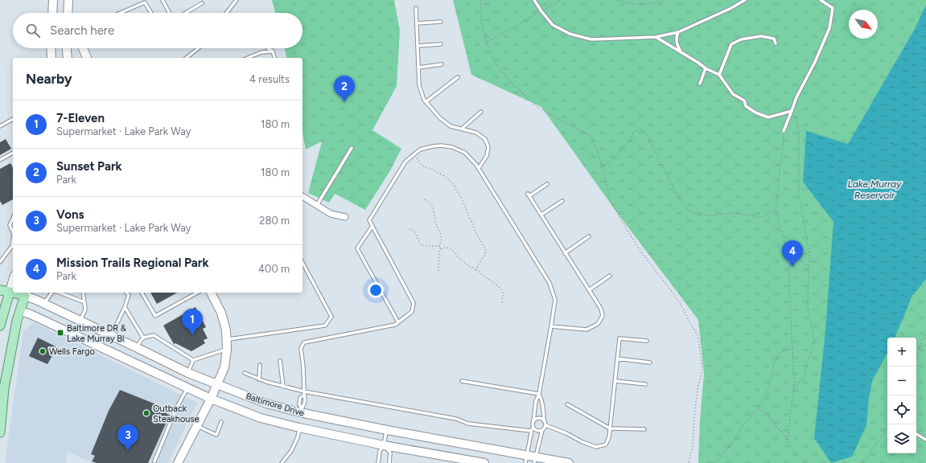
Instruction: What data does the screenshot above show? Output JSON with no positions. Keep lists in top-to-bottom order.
{
  "streets": {
    "main road": ["Baltimore Drive"]
  },
  "water": ["Lake Murray Reservoir"],
  "places": {
    "transit": ["Baltimore DR & Lake Murray Bl"],
    "other": ["Wells Fargo", "Outback Steakhouse"]
  },
  "north": "bottom right",
  "page": {
    "search": "Search here",
    "heading": ["Nearby", "4 results"],
    "pins": [
      "2",
      "4",
      "1",
      "3"
    ],
    "list": [
      {
        "mark": "1",
        "name": "7-Eleven",
        "note": "Supermarket · Lake Park Way",
        "value": "180 m"
      },
      {
        "mark": "2",
        "name": "Sunset Park",
        "note": "Park",
        "value": "180 m"
      },
      {
        "mark": "3",
        "name": "Vons",
        "note": "Supermarket · Lake Park Way",
        "value": "280 m"
      },
      {
        "mark": "4",
        "name": "Mission Trails Regional Park",
        "note": "Park",
        "value": "400 m"
      }
    ],
    "map_buttons": ["+", "−"]
  }
}
